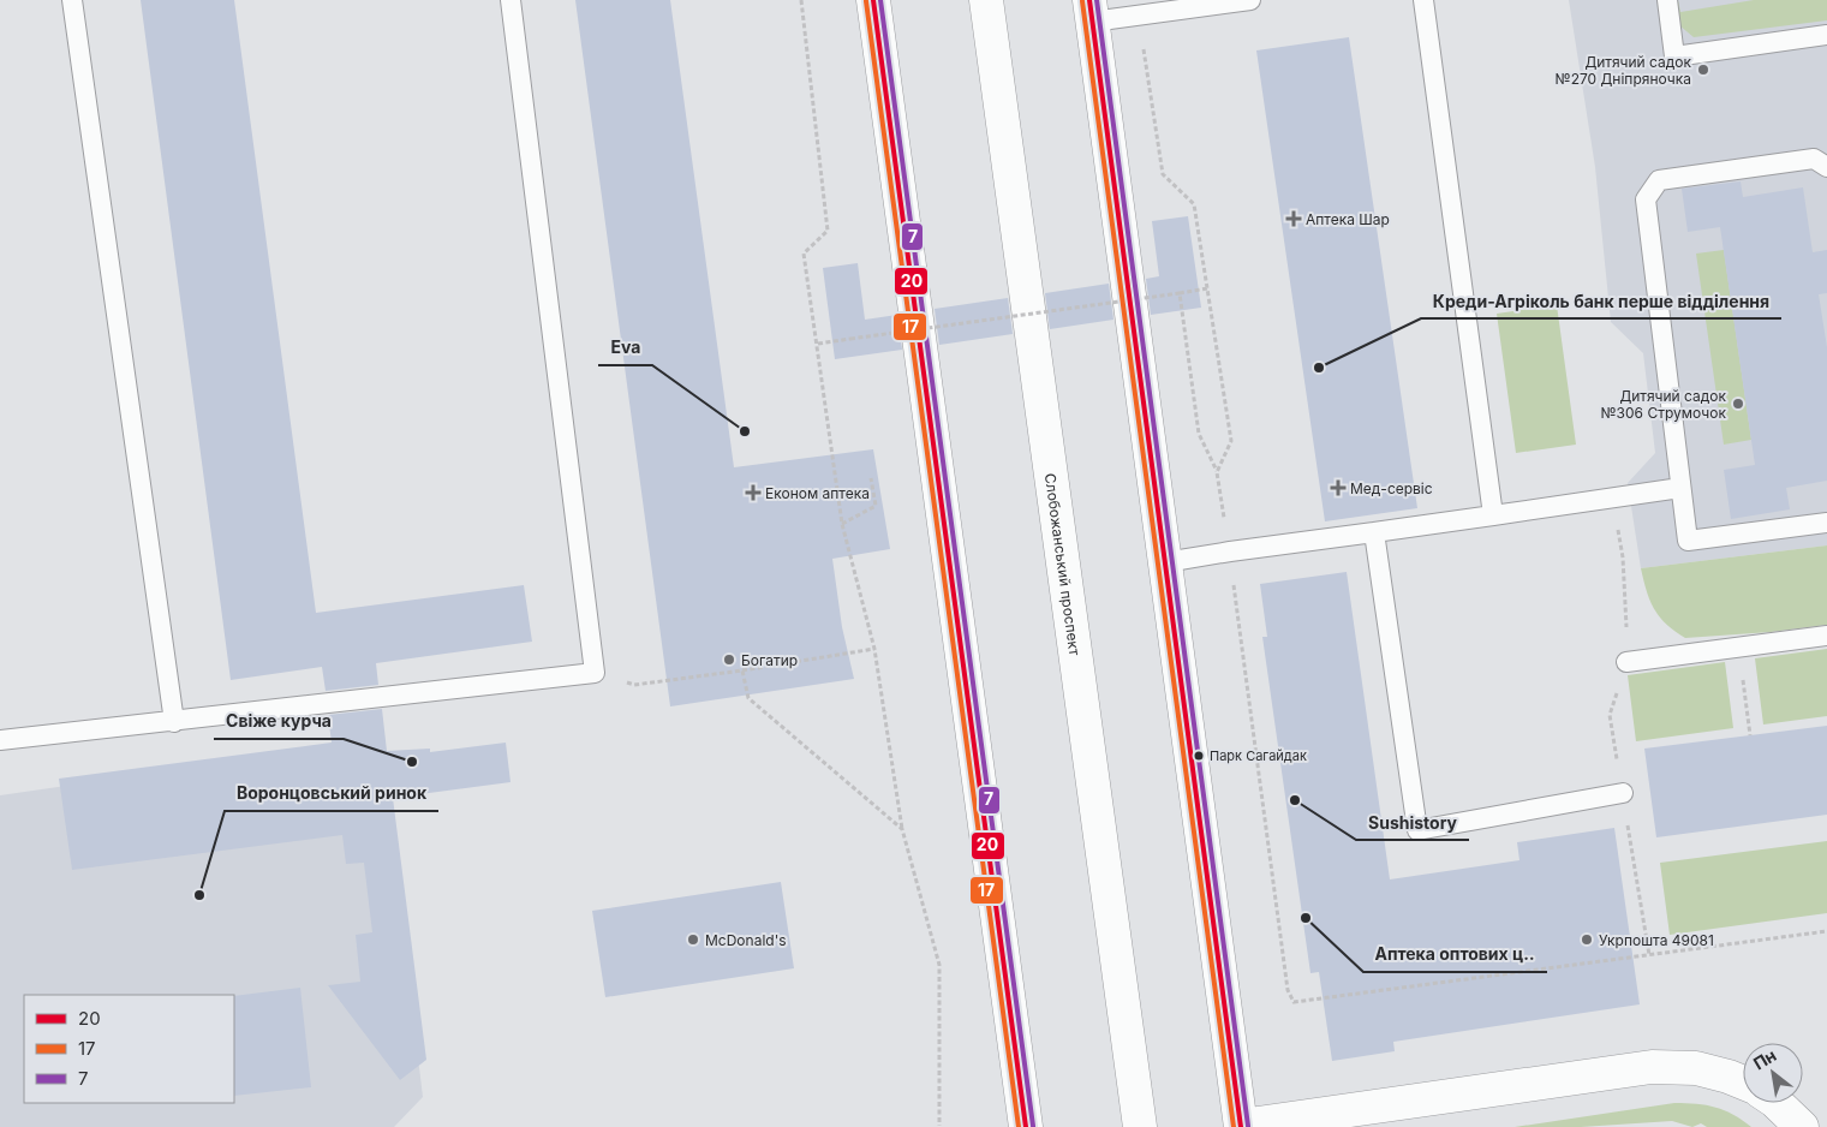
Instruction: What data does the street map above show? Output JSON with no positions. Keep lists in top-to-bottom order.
{
  "streets": {
    "main road": ["Слобожанський проспект"]
  },
  "places": {
    "other": [
      "Дитячий садок №270 Дніпряночка",
      "Креди-Агріколь банк перше відділення",
      "Дитячий садок №306 Струмочок",
      "Eva",
      "Богатир",
      "Парк Сагайдак",
      "Свіже курча",
      "Sushistory",
      "Воронцовський ринок",
      "Аптека оптових ц‥",
      "McDonald's",
      "Укрпошта 49081"
    ],
    "health": ["Аптека Шар", "Мед-сервіс", "Економ аптека"]
  },
  "lines": ["transit line 20", "transit line 7", "transit line 17"],
  "legend": ["20", "17", "7"],
  "north": "top left"
}
